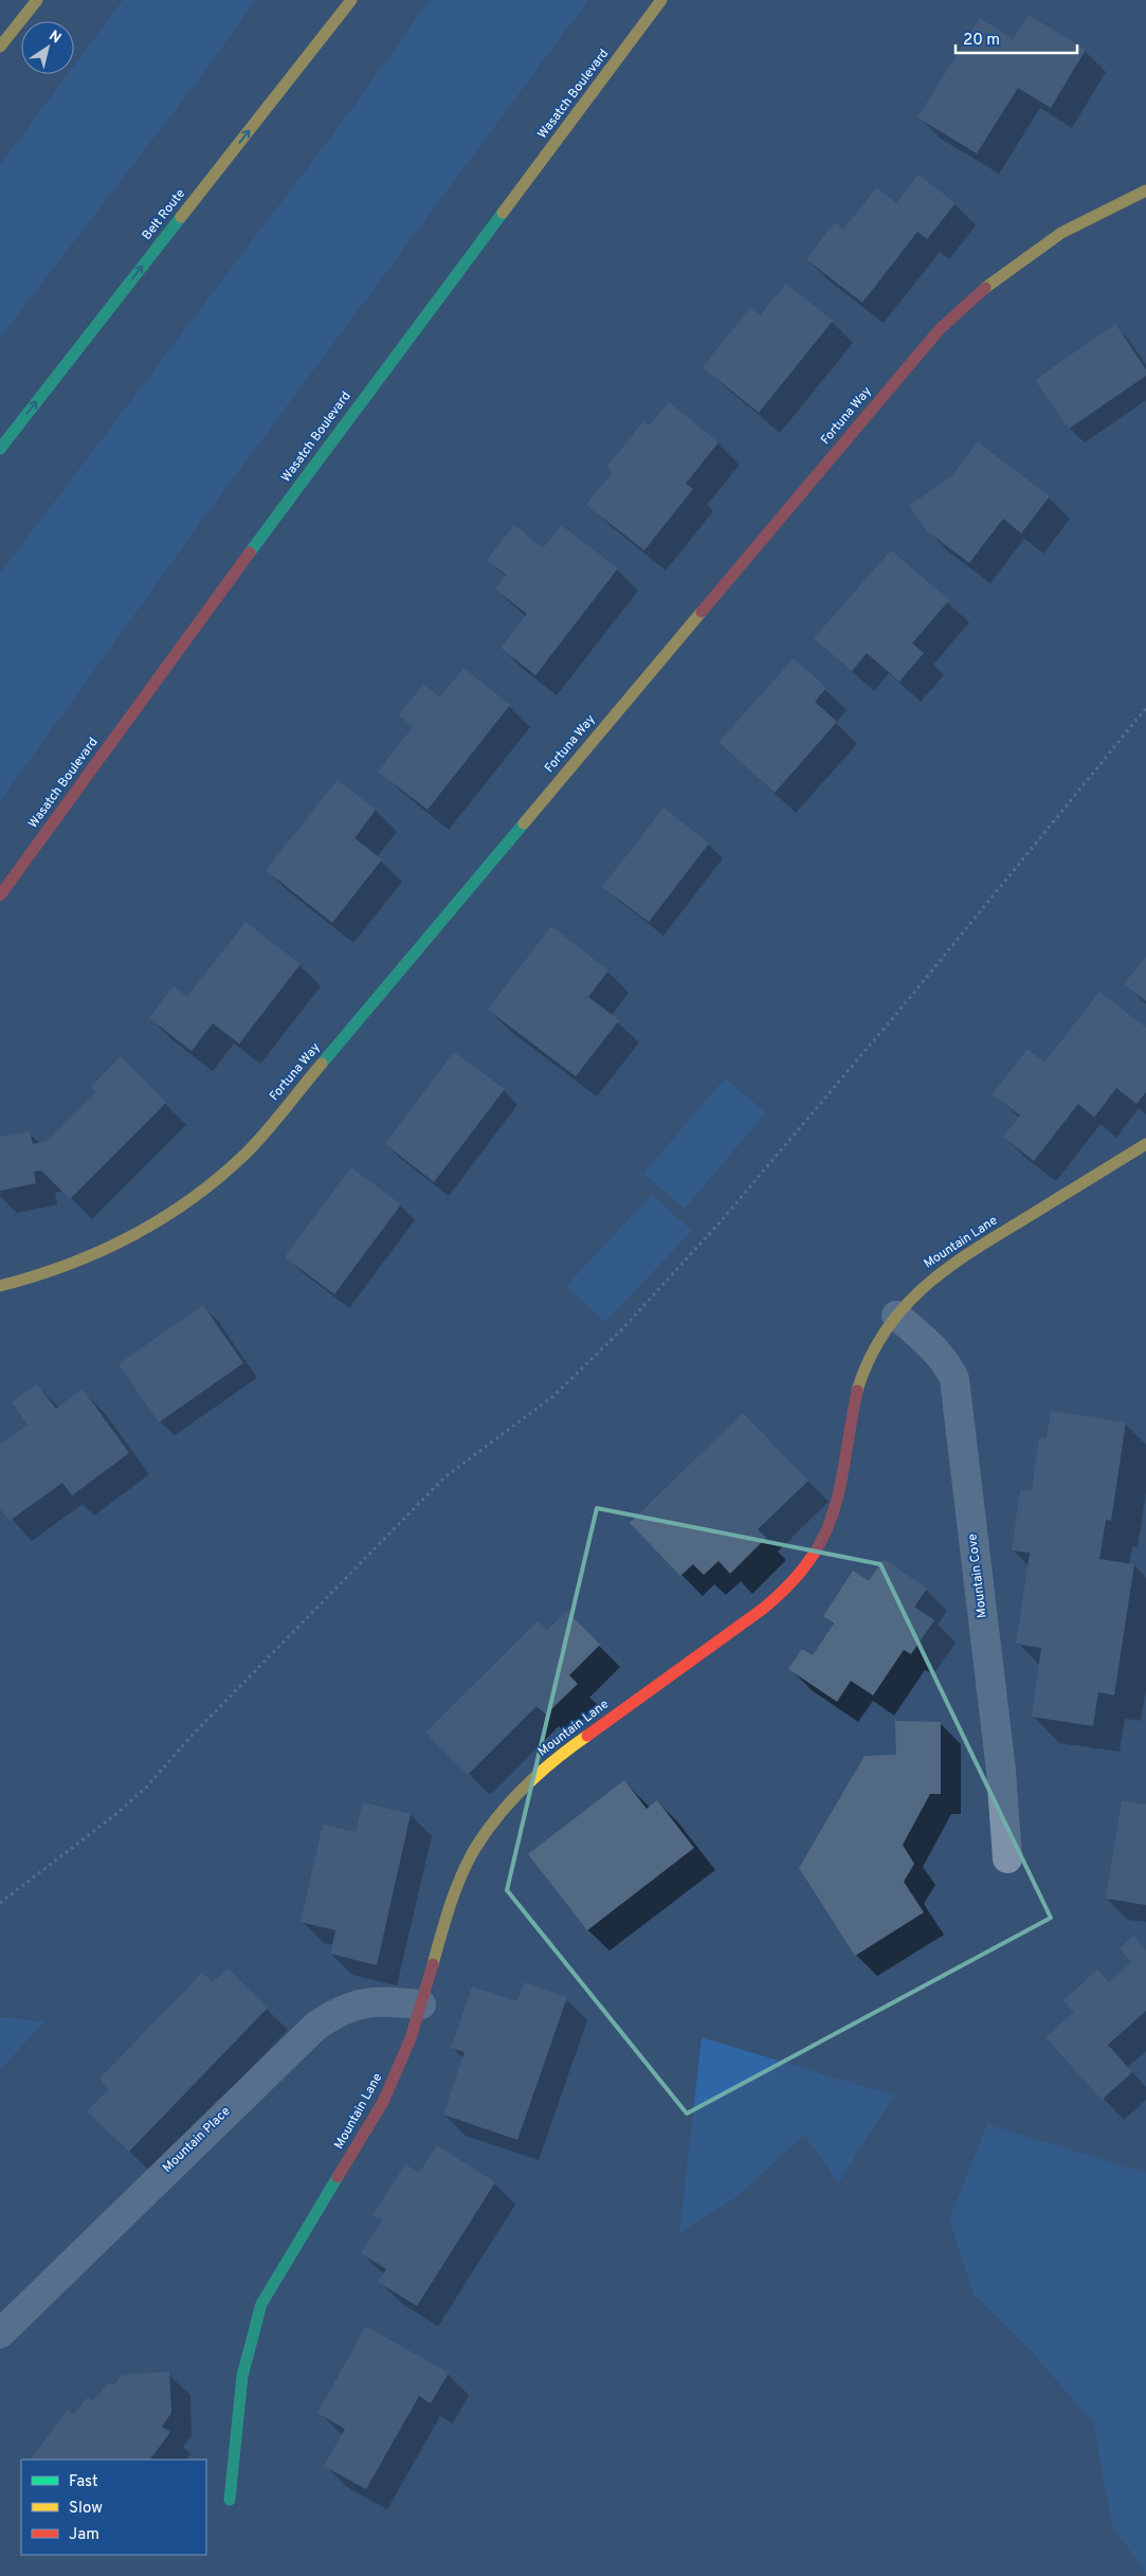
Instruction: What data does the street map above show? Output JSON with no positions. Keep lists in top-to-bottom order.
{
  "streets": {
    "main road": [
      "Wasatch Boulevard",
      "Belt Route",
      "Fortuna Way",
      "Mountain Lane"
    ],
    "street": ["Mountain Cove", "Mountain Place"]
  },
  "crossings": [
    ["Mountain Lane", "Mountain Cove"],
    ["Mountain Lane", "Mountain Place"]
  ],
  "one_way": ["Belt Route"],
  "legend": ["Fast", "Slow", "Jam"],
  "scale_bar": "20 m",
  "north": "top right"
}
